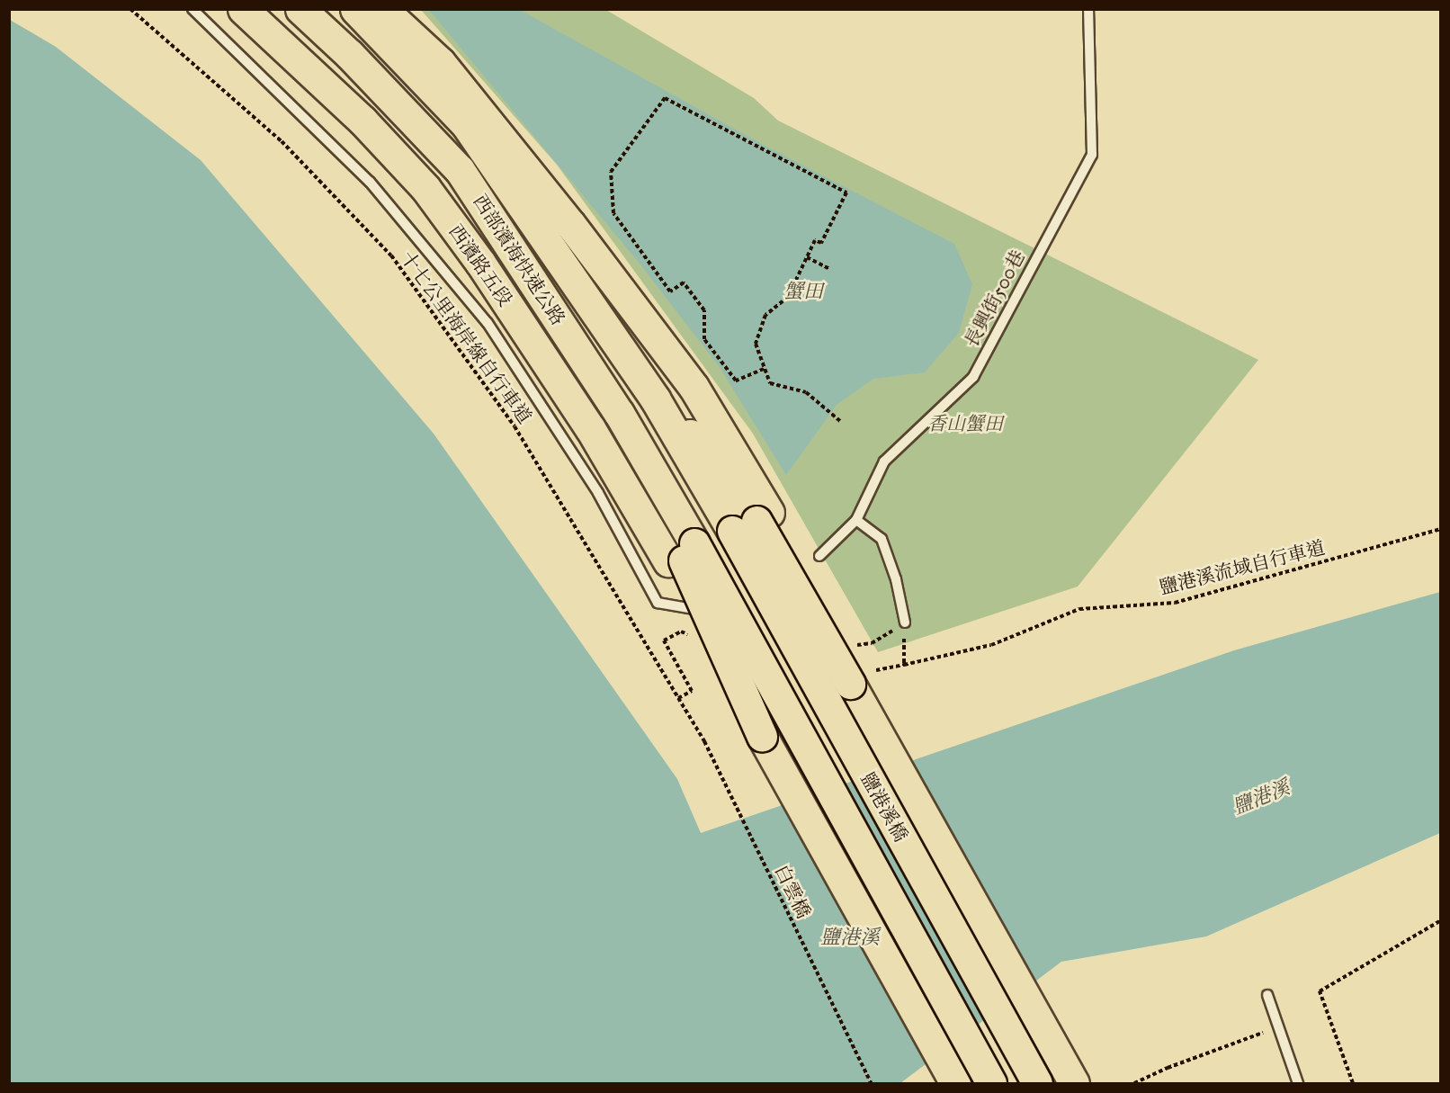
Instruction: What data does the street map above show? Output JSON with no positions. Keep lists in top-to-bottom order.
{
  "streets": {
    "main road": ["西部濱海快速公路", "西濱路五段", "鹽港溪橋"],
    "lane": ["長興街500巷"],
    "path": ["十七公里海岸線自行車道", "鹽港溪流域自行車道", "白雲橋"]
  },
  "crossings": [
    ["西部濱海快速公路", "西濱路五段"],
    ["西部濱海快速公路", "鹽港溪橋"],
    ["西濱路五段", "鹽港溪橋"],
    ["十七公里海岸線自行車道", "白雲橋"]
  ],
  "water": ["蟹田", "鹽港溪"],
  "parks": ["香山蟹田"]
}
